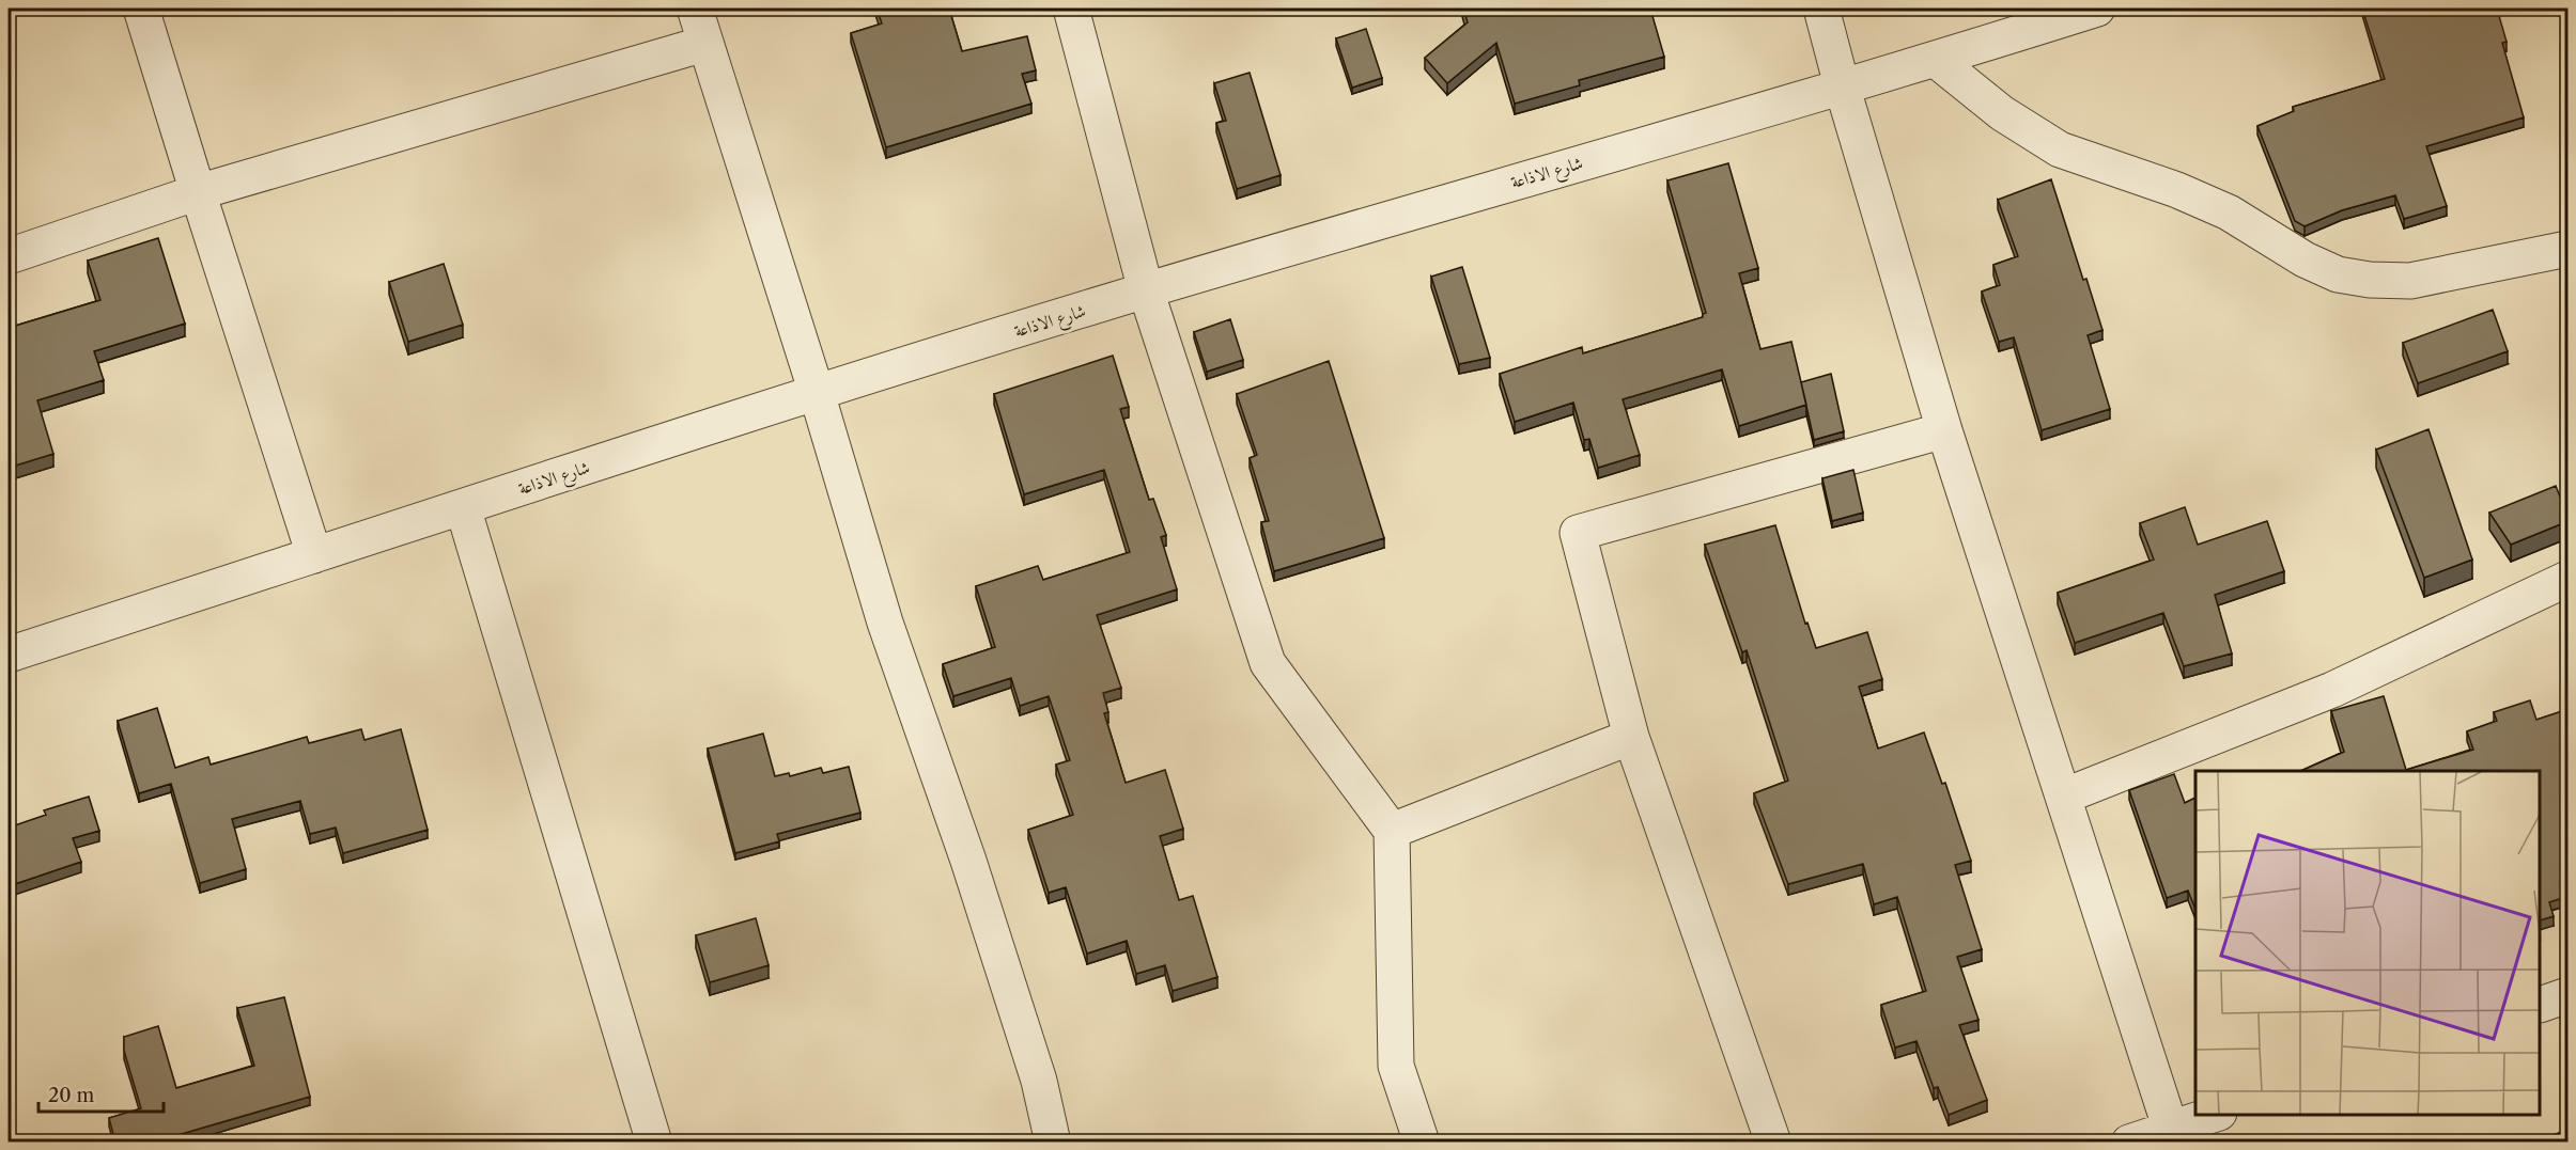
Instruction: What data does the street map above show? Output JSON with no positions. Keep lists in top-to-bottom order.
{
  "streets": {
    "street": ["شارع الاذاعة"]
  },
  "scale_bar": "20 m"
}
